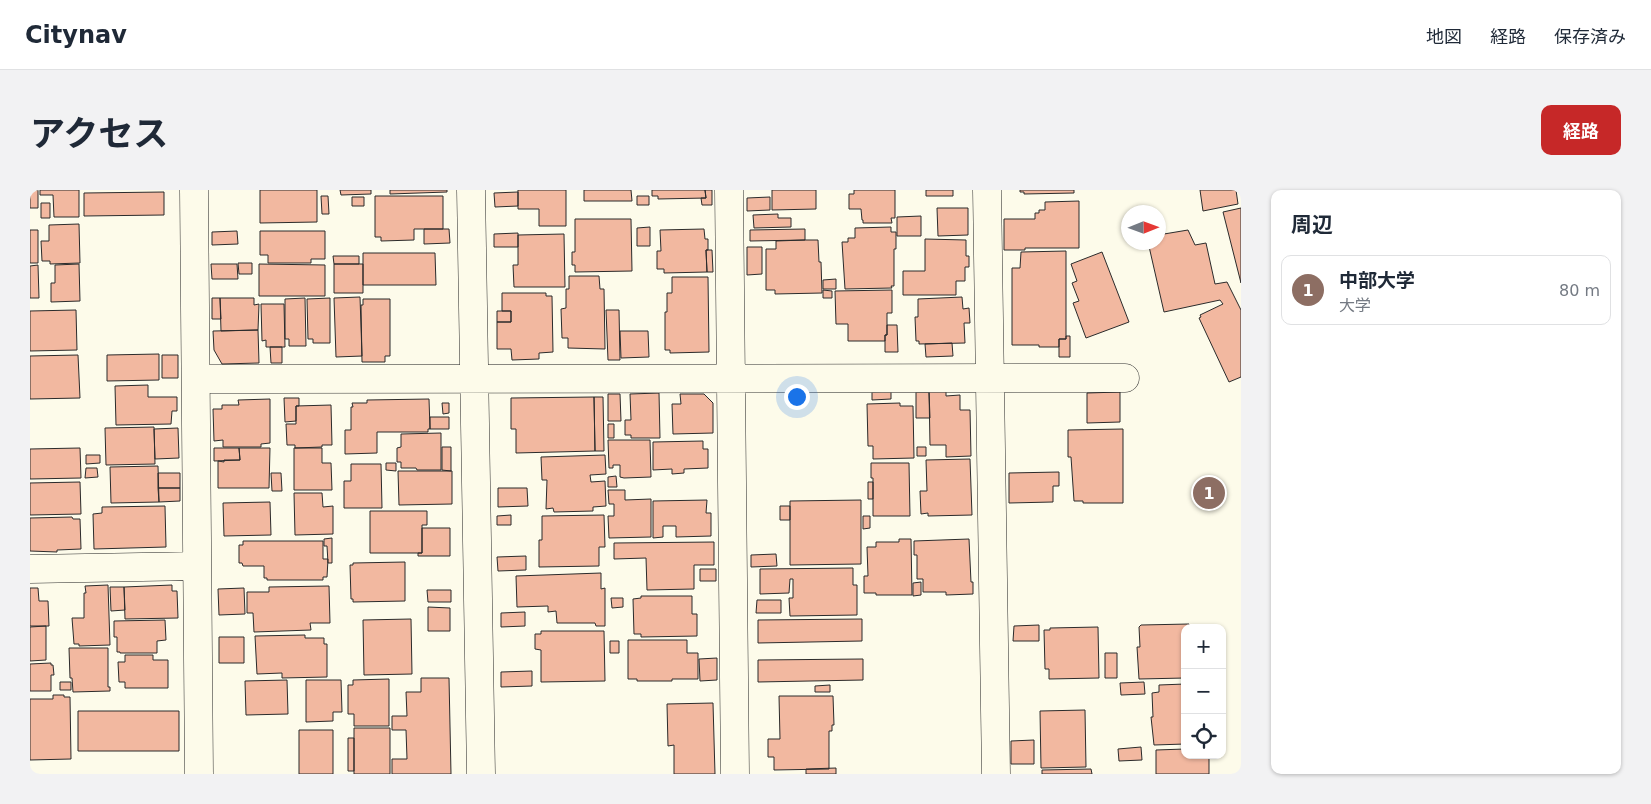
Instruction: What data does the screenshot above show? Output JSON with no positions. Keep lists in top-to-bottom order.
{
  "north": "right",
  "page": {
    "header": "Citynav",
    "nav": ["地図", "経路", "保存済み"],
    "title": "アクセス",
    "buttons": "経路",
    "heading": "周辺",
    "list": [
      {
        "mark": "1",
        "name": "中部大学",
        "note": "大学",
        "value": "80 m"
      }
    ],
    "pins": "1",
    "map_buttons": ["+", "−"]
  }
}
